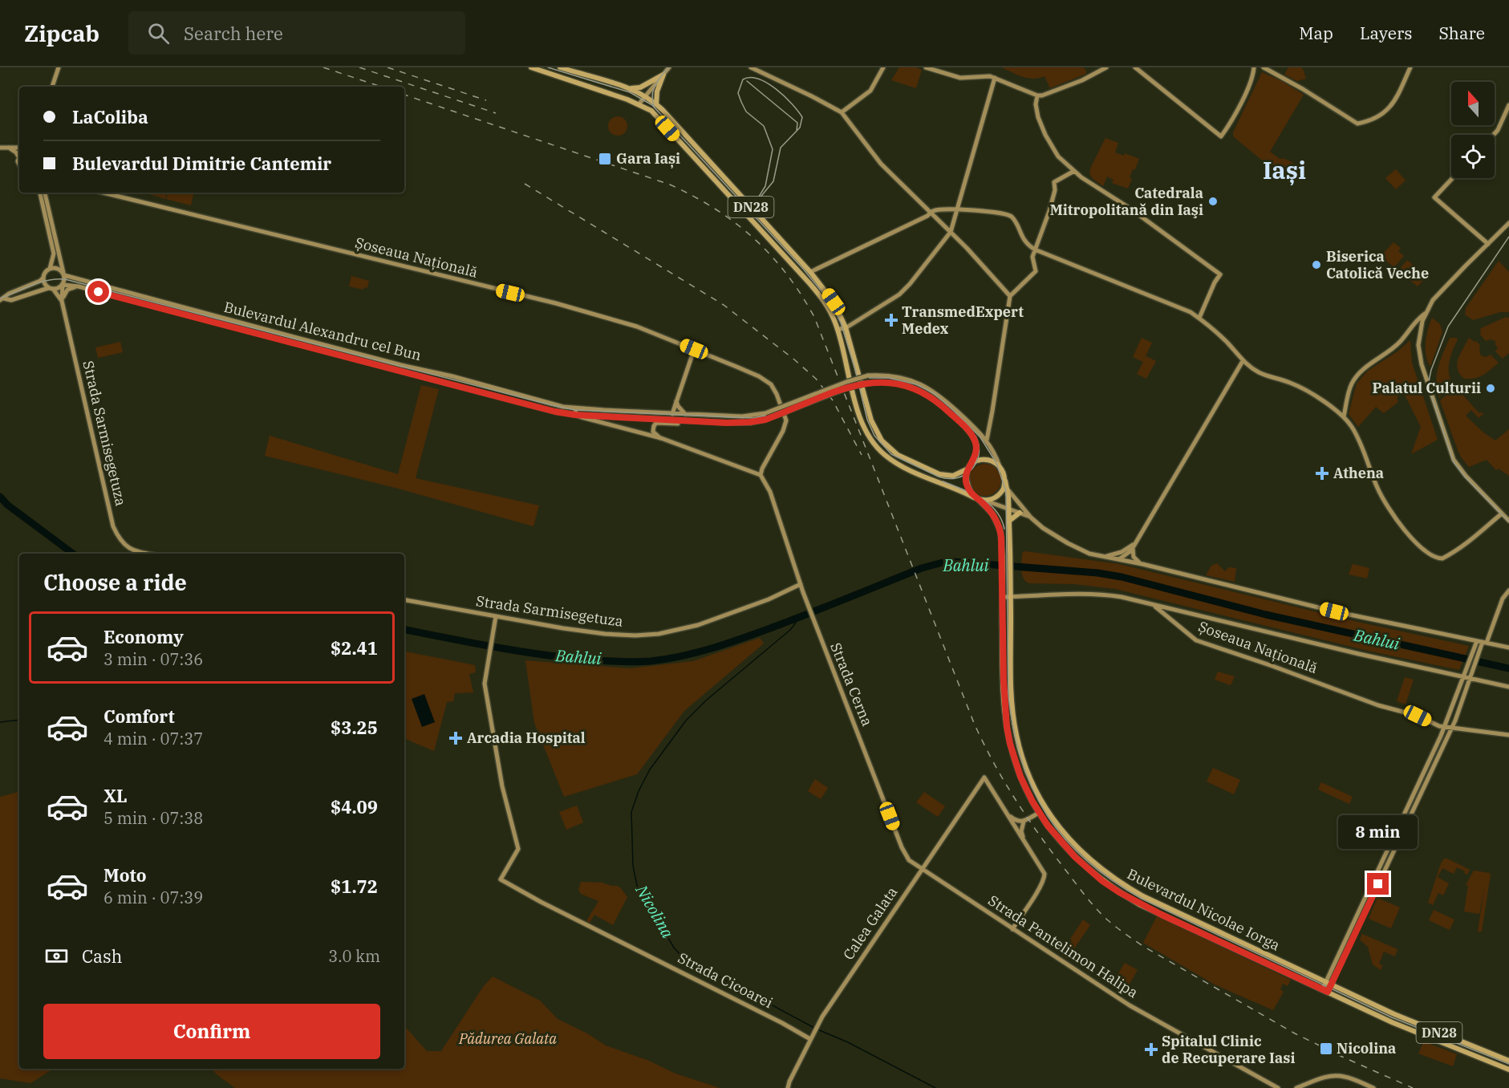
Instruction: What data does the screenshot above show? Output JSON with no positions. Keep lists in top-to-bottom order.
{
  "streets": {
    "main road": ["DN28", "Bulevardul Nicolae Iorga"],
    "street": [
      "Șoseaua Națională",
      "Bulevardul Alexandru cel Bun",
      "Strada Sarmisegetuza",
      "Strada Cerna",
      "Calea Galata",
      "Strada Pantelimon Halipa",
      "Strada Cicoarei"
    ]
  },
  "crossings": [
    ["DN28", "Bulevardul Nicolae Iorga"],
    ["Șoseaua Națională", "Bulevardul Alexandru cel Bun"],
    ["Șoseaua Națională", "Bulevardul Nicolae Iorga"],
    ["Bulevardul Alexandru cel Bun", "Strada Sarmisegetuza"],
    ["Strada Sarmisegetuza", "Strada Cerna"],
    ["Strada Sarmisegetuza", "Strada Cicoarei"],
    ["Strada Cerna", "Strada Pantelimon Halipa"],
    ["Calea Galata", "Strada Pantelimon Halipa"],
    ["Calea Galata", "Strada Cicoarei"]
  ],
  "districts": ["Iași"],
  "water": ["Bahlui", "Nicolina"],
  "parks": ["Pădurea Galata"],
  "places": {
    "transit": ["Gara Iași", "Nicolina"],
    "other": ["Catedrala Mitropolitană din Iaşi", "Biserica Catolică Veche", "Palatul Culturii"],
    "health": [
      "TransmedExpert Medex",
      "Athena",
      "Arcadia Hospital",
      "Spitalul Clinic de Recuperare Iasi"
    ]
  },
  "north": "top",
  "page": {
    "header": "Zipcab",
    "search": "Search here",
    "nav": ["Map", "Layers", "Share"],
    "banner": ["LaColiba", "Bulevardul Dimitrie Cantemir"],
    "heading": "Choose a ride",
    "list": [
      {
        "name": "Economy",
        "note": "3 min · 07:36",
        "value": "$2.41"
      },
      {
        "name": "Comfort",
        "note": "4 min · 07:37",
        "value": "$3.25"
      },
      {
        "name": "XL",
        "note": "5 min · 07:38",
        "value": "$4.09"
      },
      {
        "name": "Moto",
        "note": "6 min · 07:39",
        "value": "$1.72"
      }
    ],
    "bubble": "8 min",
    "pay": ["Cash", "3.0 km"],
    "buttons": "Confirm"
  }
}
